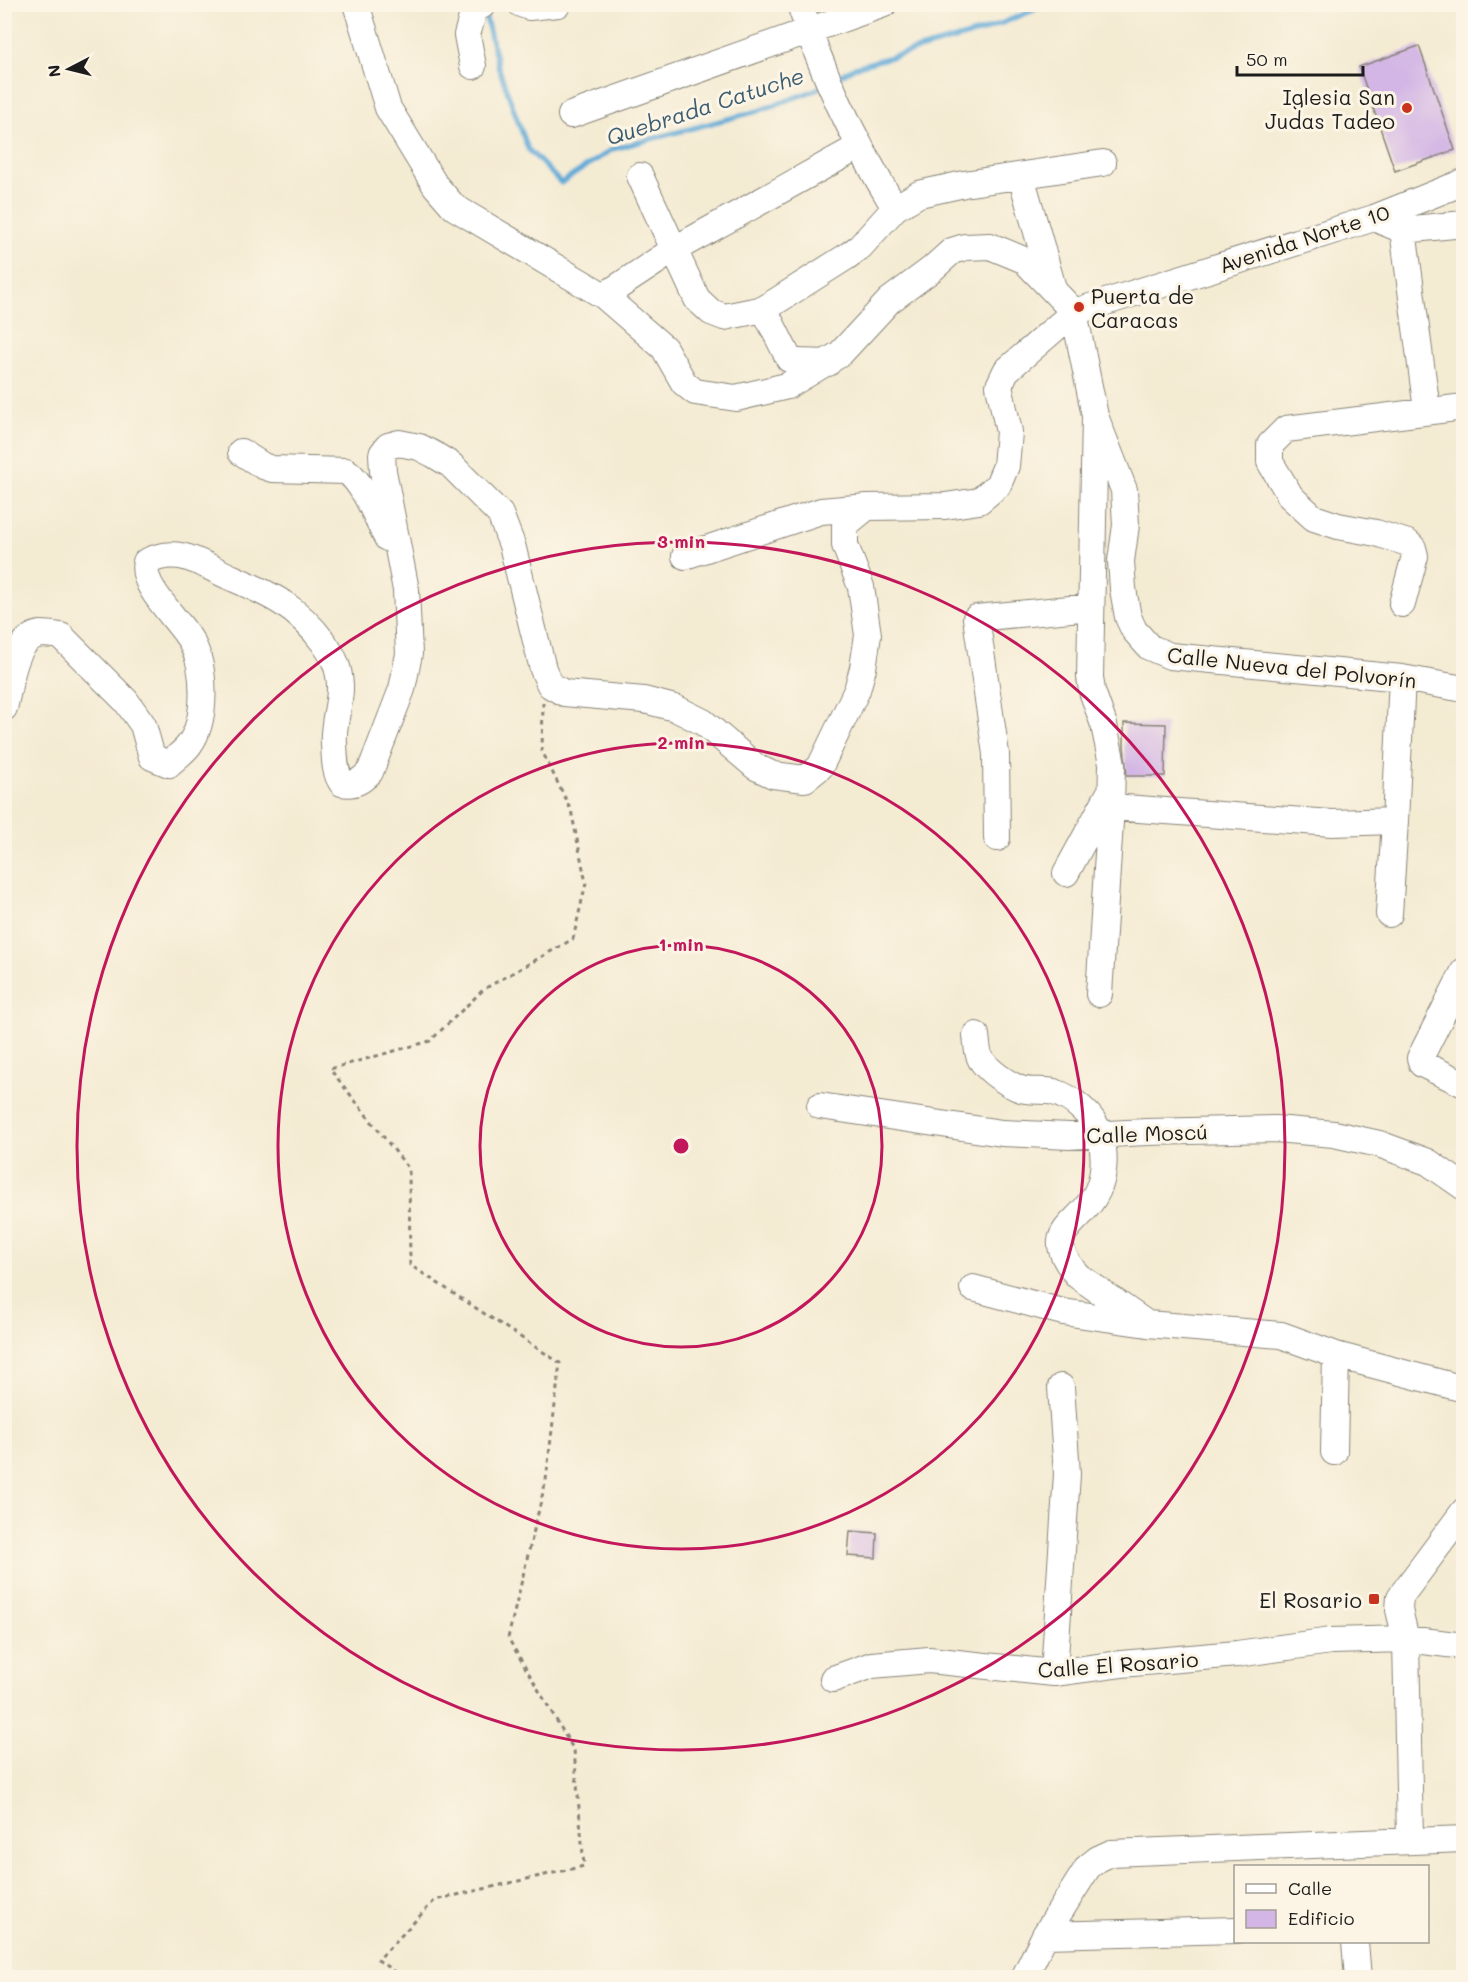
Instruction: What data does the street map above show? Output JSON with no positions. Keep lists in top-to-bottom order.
{
  "streets": {
    "street": [
      "Avenida Norte 10",
      "Calle Nueva del Polvorín",
      "Calle Moscú",
      "Calle El Rosario"
    ]
  },
  "crossings": [
    ["Avenida Norte 10", "Calle Nueva del Polvorín"]
  ],
  "water": ["Quebrada Catuche"],
  "places": {
    "other": ["Iglesia San Judas Tadeo", "Puerta de Caracas"],
    "transit": ["El Rosario"]
  },
  "legend": ["Calle", "Edificio"],
  "scale_bar": "50 m",
  "north": "left",
  "rings": ["3 min", "2 min", "1 min"]
}
